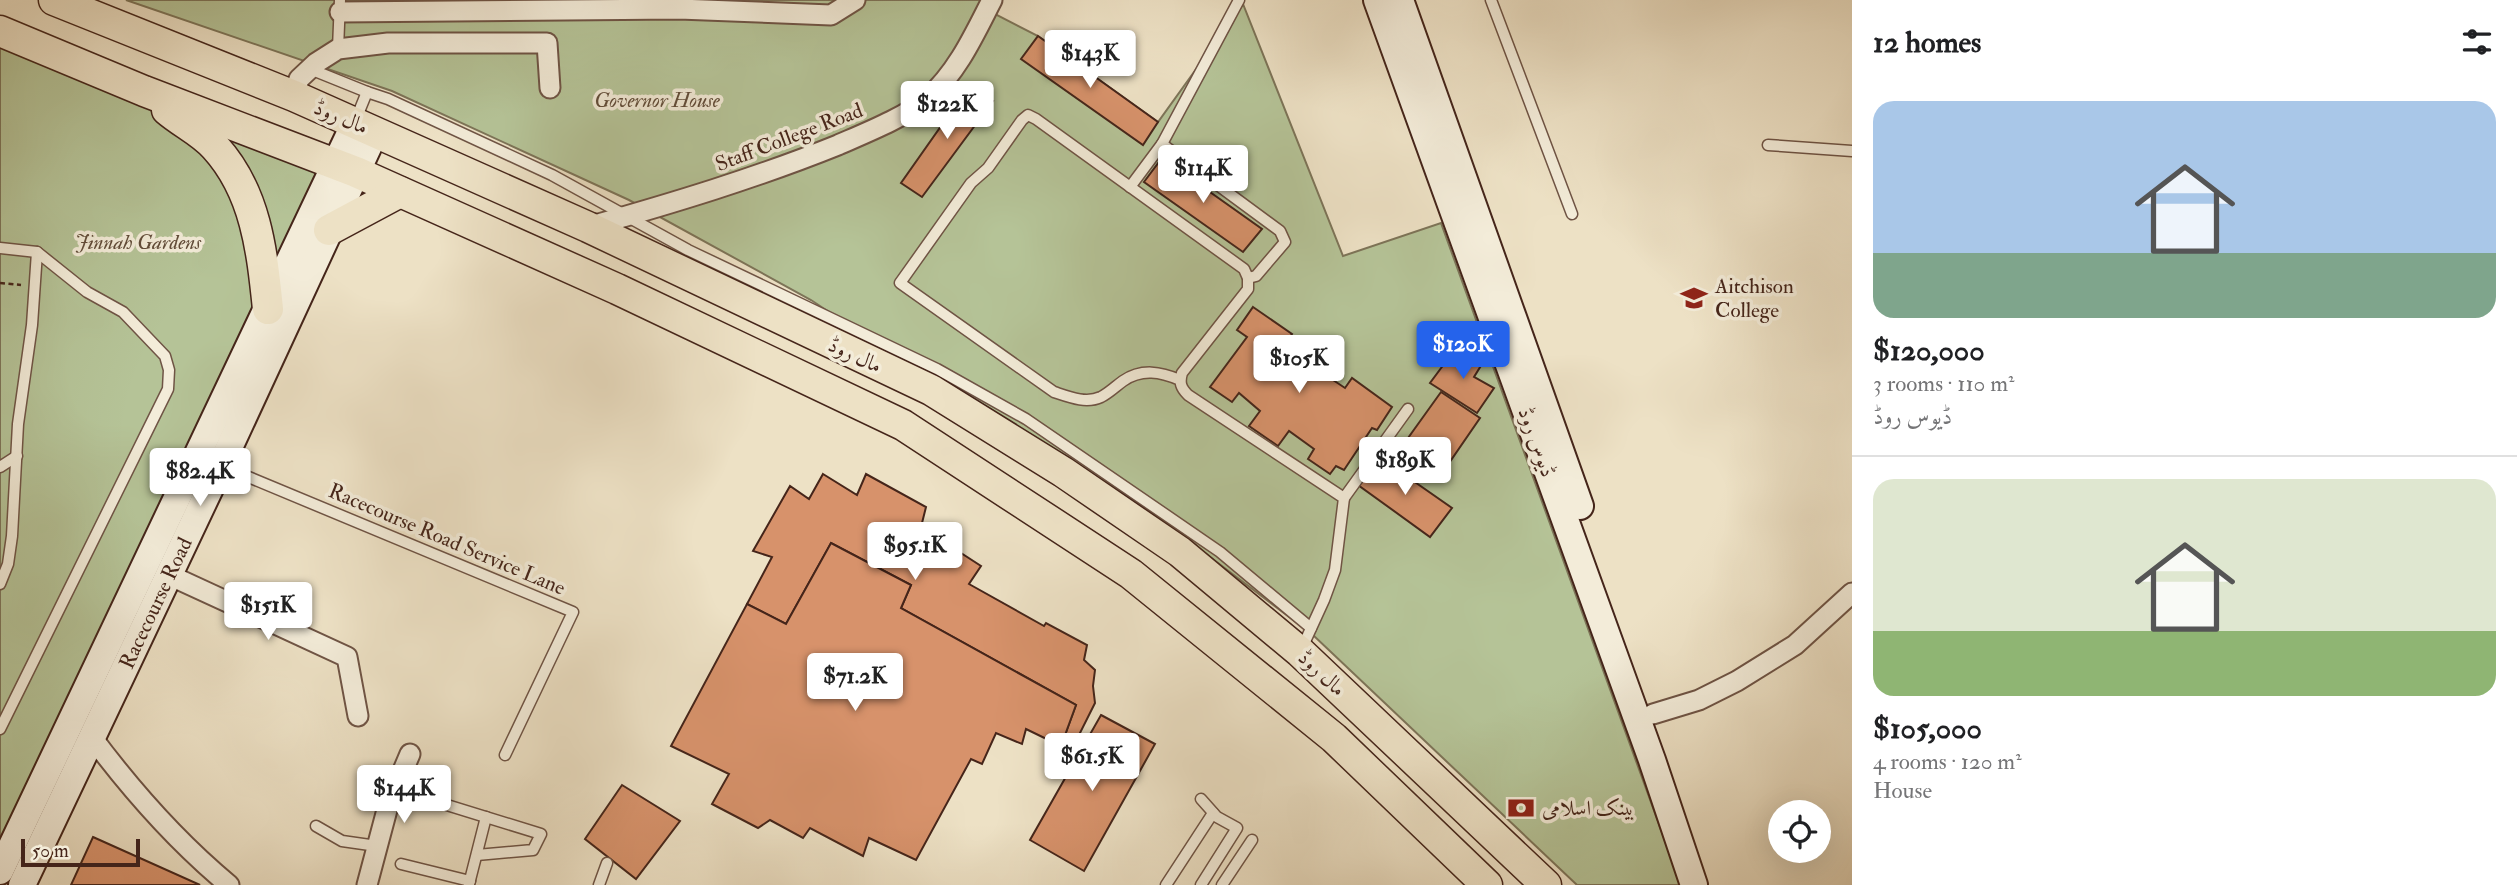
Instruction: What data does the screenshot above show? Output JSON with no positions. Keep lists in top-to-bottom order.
{
  "streets": {
    "main road": ["مال روڈ", "ڈیوس روڈ", "Racecourse Road"],
    "street": ["Staff College Road"],
    "lane": ["Racecourse Road Service Lane"]
  },
  "crossings": [
    ["مال روڈ", "Staff College Road"],
    ["مال روڈ", "Racecourse Road"],
    ["Racecourse Road Service Lane", "Racecourse Road"]
  ],
  "parks": ["Governor House", "Jinnah Gardens"],
  "places": {
    "school or university": ["Aitchison College"],
    "bank": ["بینک اسلامی"]
  },
  "scale_bar": "50 m",
  "page": {
    "heading": "12 homes",
    "price": [
      "$143K",
      "$122K",
      "$114K",
      "$120K",
      "$105K",
      "$189K",
      "$82.4K",
      "$95.1K",
      "$151K",
      "$71.2K",
      "$61.5K",
      "$144K"
    ],
    "list": [
      {
        "name": "$120,000",
        "note": "3 rooms · 110 m² · ڈیوس روڈ"
      },
      {
        "name": "$105,000",
        "note": "4 rooms · 120 m² · House"
      }
    ],
    "scale": "50 m"
  }
}
